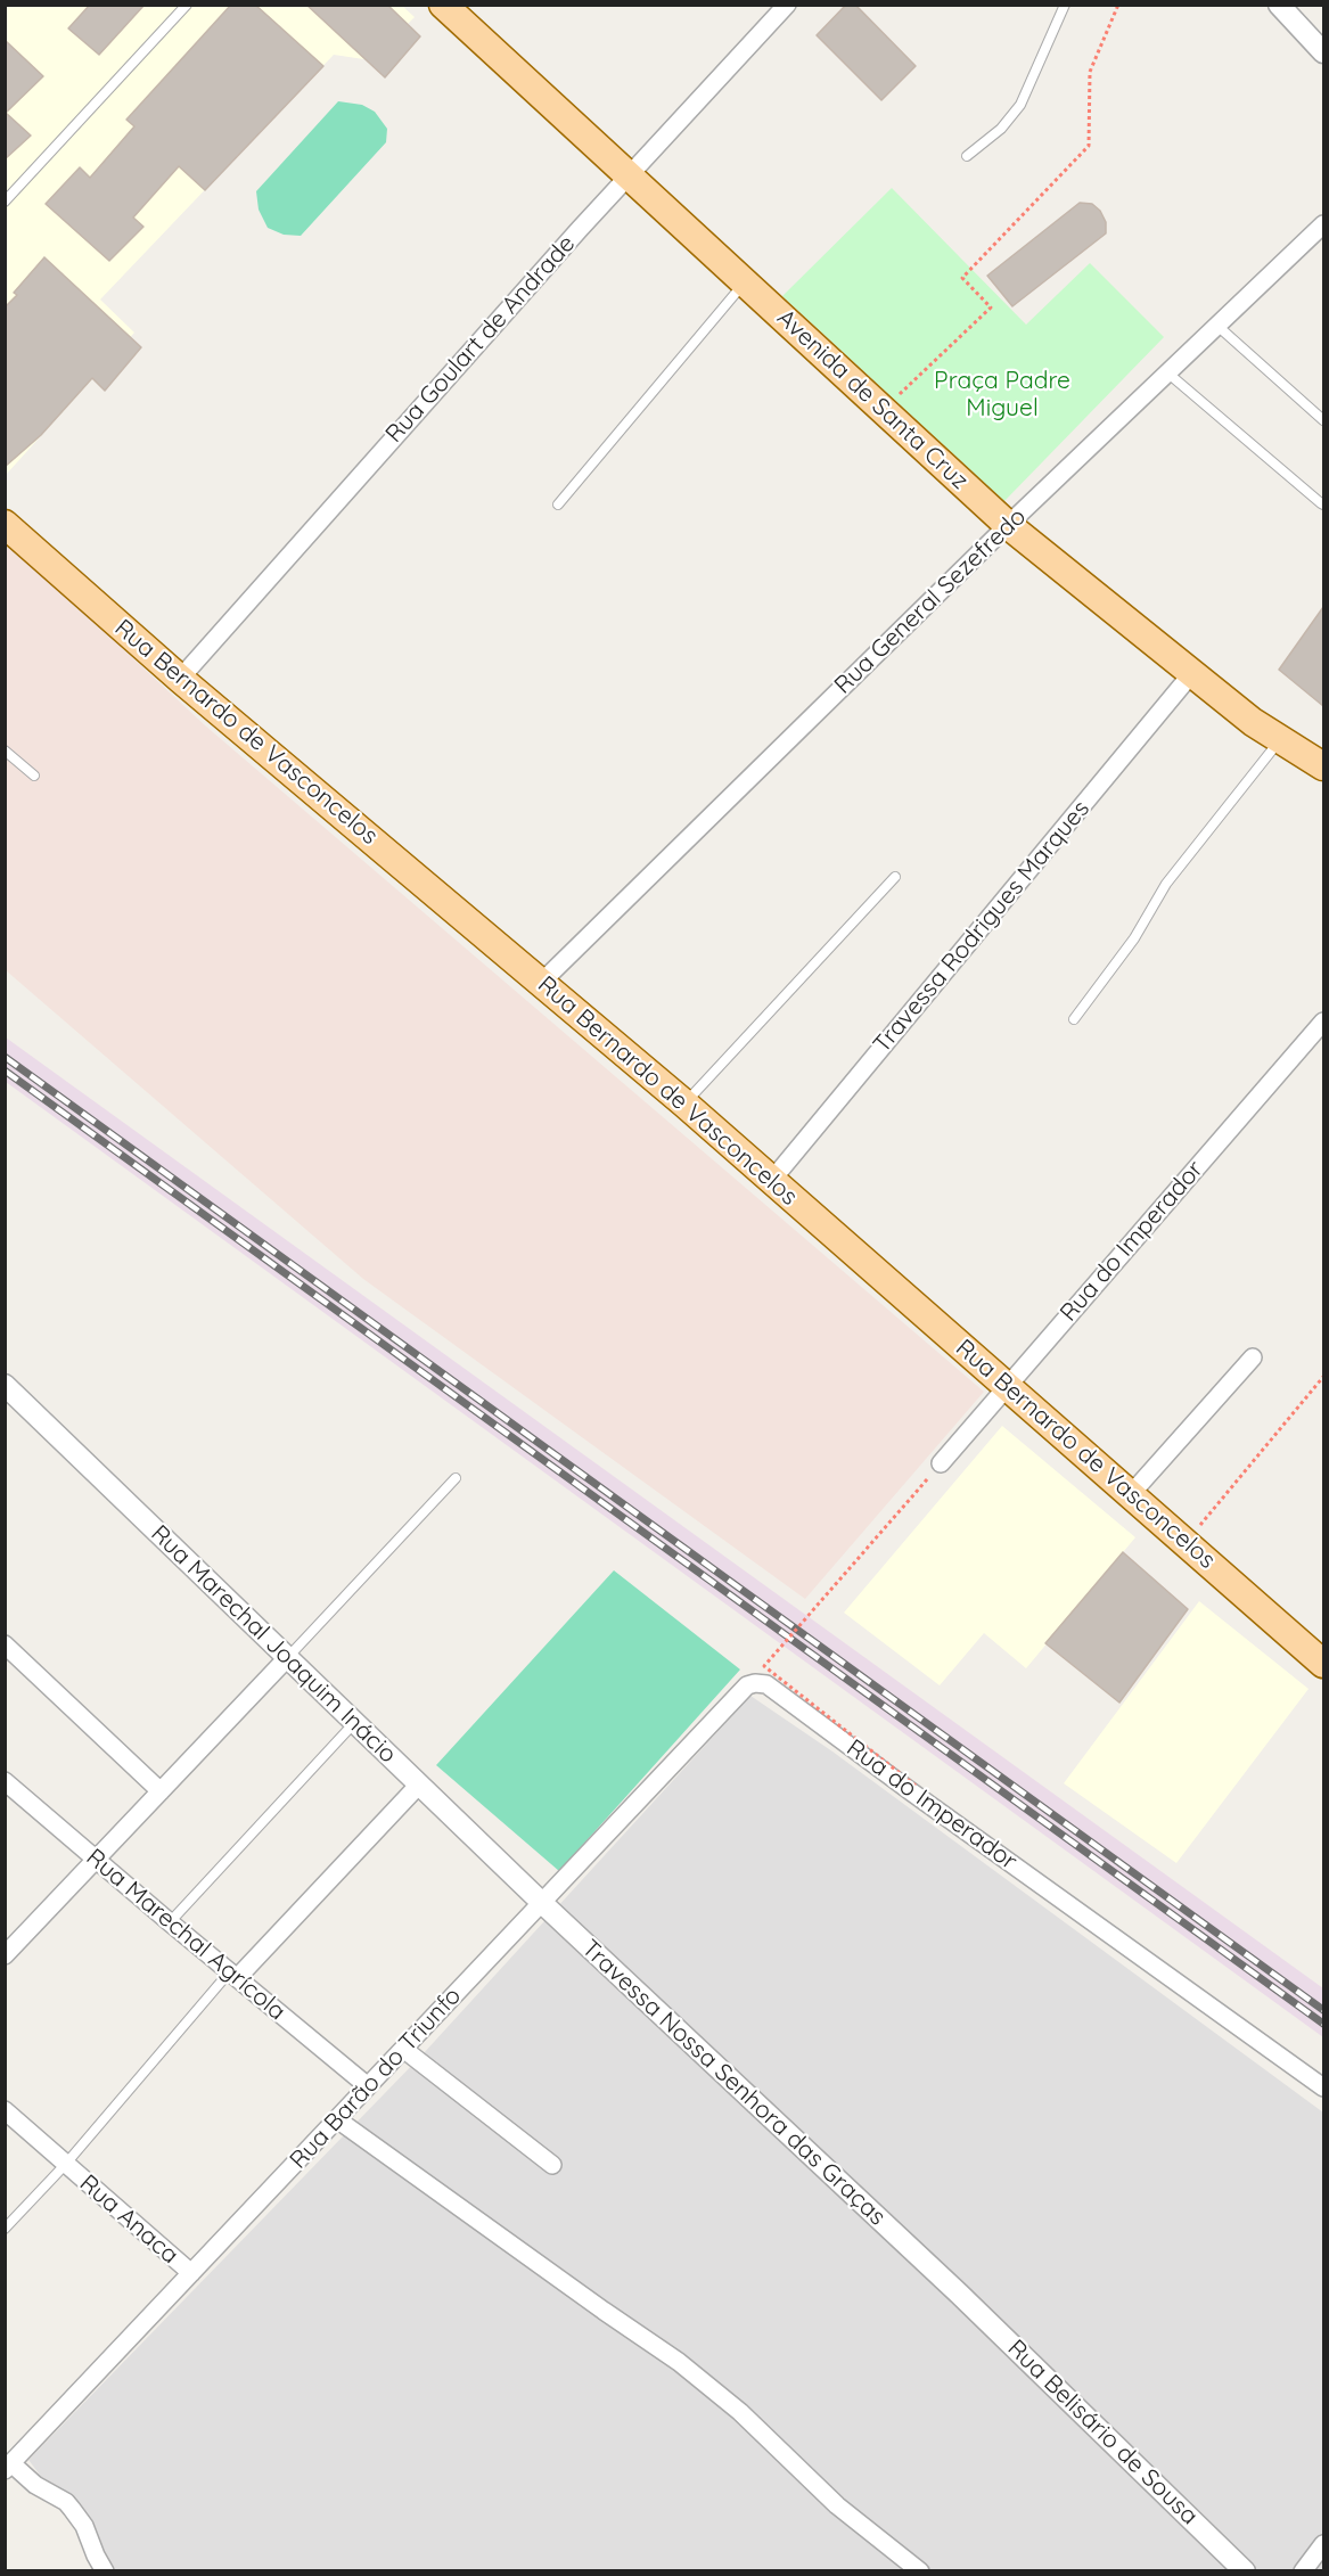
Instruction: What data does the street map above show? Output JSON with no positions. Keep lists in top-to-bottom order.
{
  "streets": {
    "main road": ["Avenida de Santa Cruz", "Rua Bernardo de Vasconcelos"],
    "street": [
      "Rua Goulart de Andrade",
      "Rua General Sezefredo",
      "Travessa Rodrigues Marques",
      "Rua do Imperador",
      "Rua Marechal Joaquim Inácio",
      "Rua Marechal Agrícola",
      "Rua Barão do Triunfo",
      "Travessa Nossa Senhora das Graças",
      "Rua Anaca",
      "Rua Belisário de Sousa"
    ]
  },
  "crossings": [
    ["Rua Goulart de Andrade", "Avenida de Santa Cruz"],
    ["Rua Goulart de Andrade", "Rua Bernardo de Vasconcelos"],
    ["Avenida de Santa Cruz", "Rua General Sezefredo"],
    ["Avenida de Santa Cruz", "Travessa Rodrigues Marques"],
    ["Rua General Sezefredo", "Rua Bernardo de Vasconcelos"],
    ["Rua Bernardo de Vasconcelos", "Travessa Rodrigues Marques"],
    ["Rua Bernardo de Vasconcelos", "Rua do Imperador"],
    ["Rua do Imperador", "Rua Barão do Triunfo"],
    ["Rua Marechal Joaquim Inácio", "Rua Barão do Triunfo"],
    ["Rua Marechal Joaquim Inácio", "Travessa Nossa Senhora das Graças"],
    ["Rua Marechal Agrícola", "Rua Barão do Triunfo"],
    ["Rua Barão do Triunfo", "Travessa Nossa Senhora das Graças"],
    ["Rua Barão do Triunfo", "Rua Anaca"],
    ["Travessa Nossa Senhora das Graças", "Rua Belisário de Sousa"]
  ],
  "parks": ["Praça Padre Miguel"]
}
